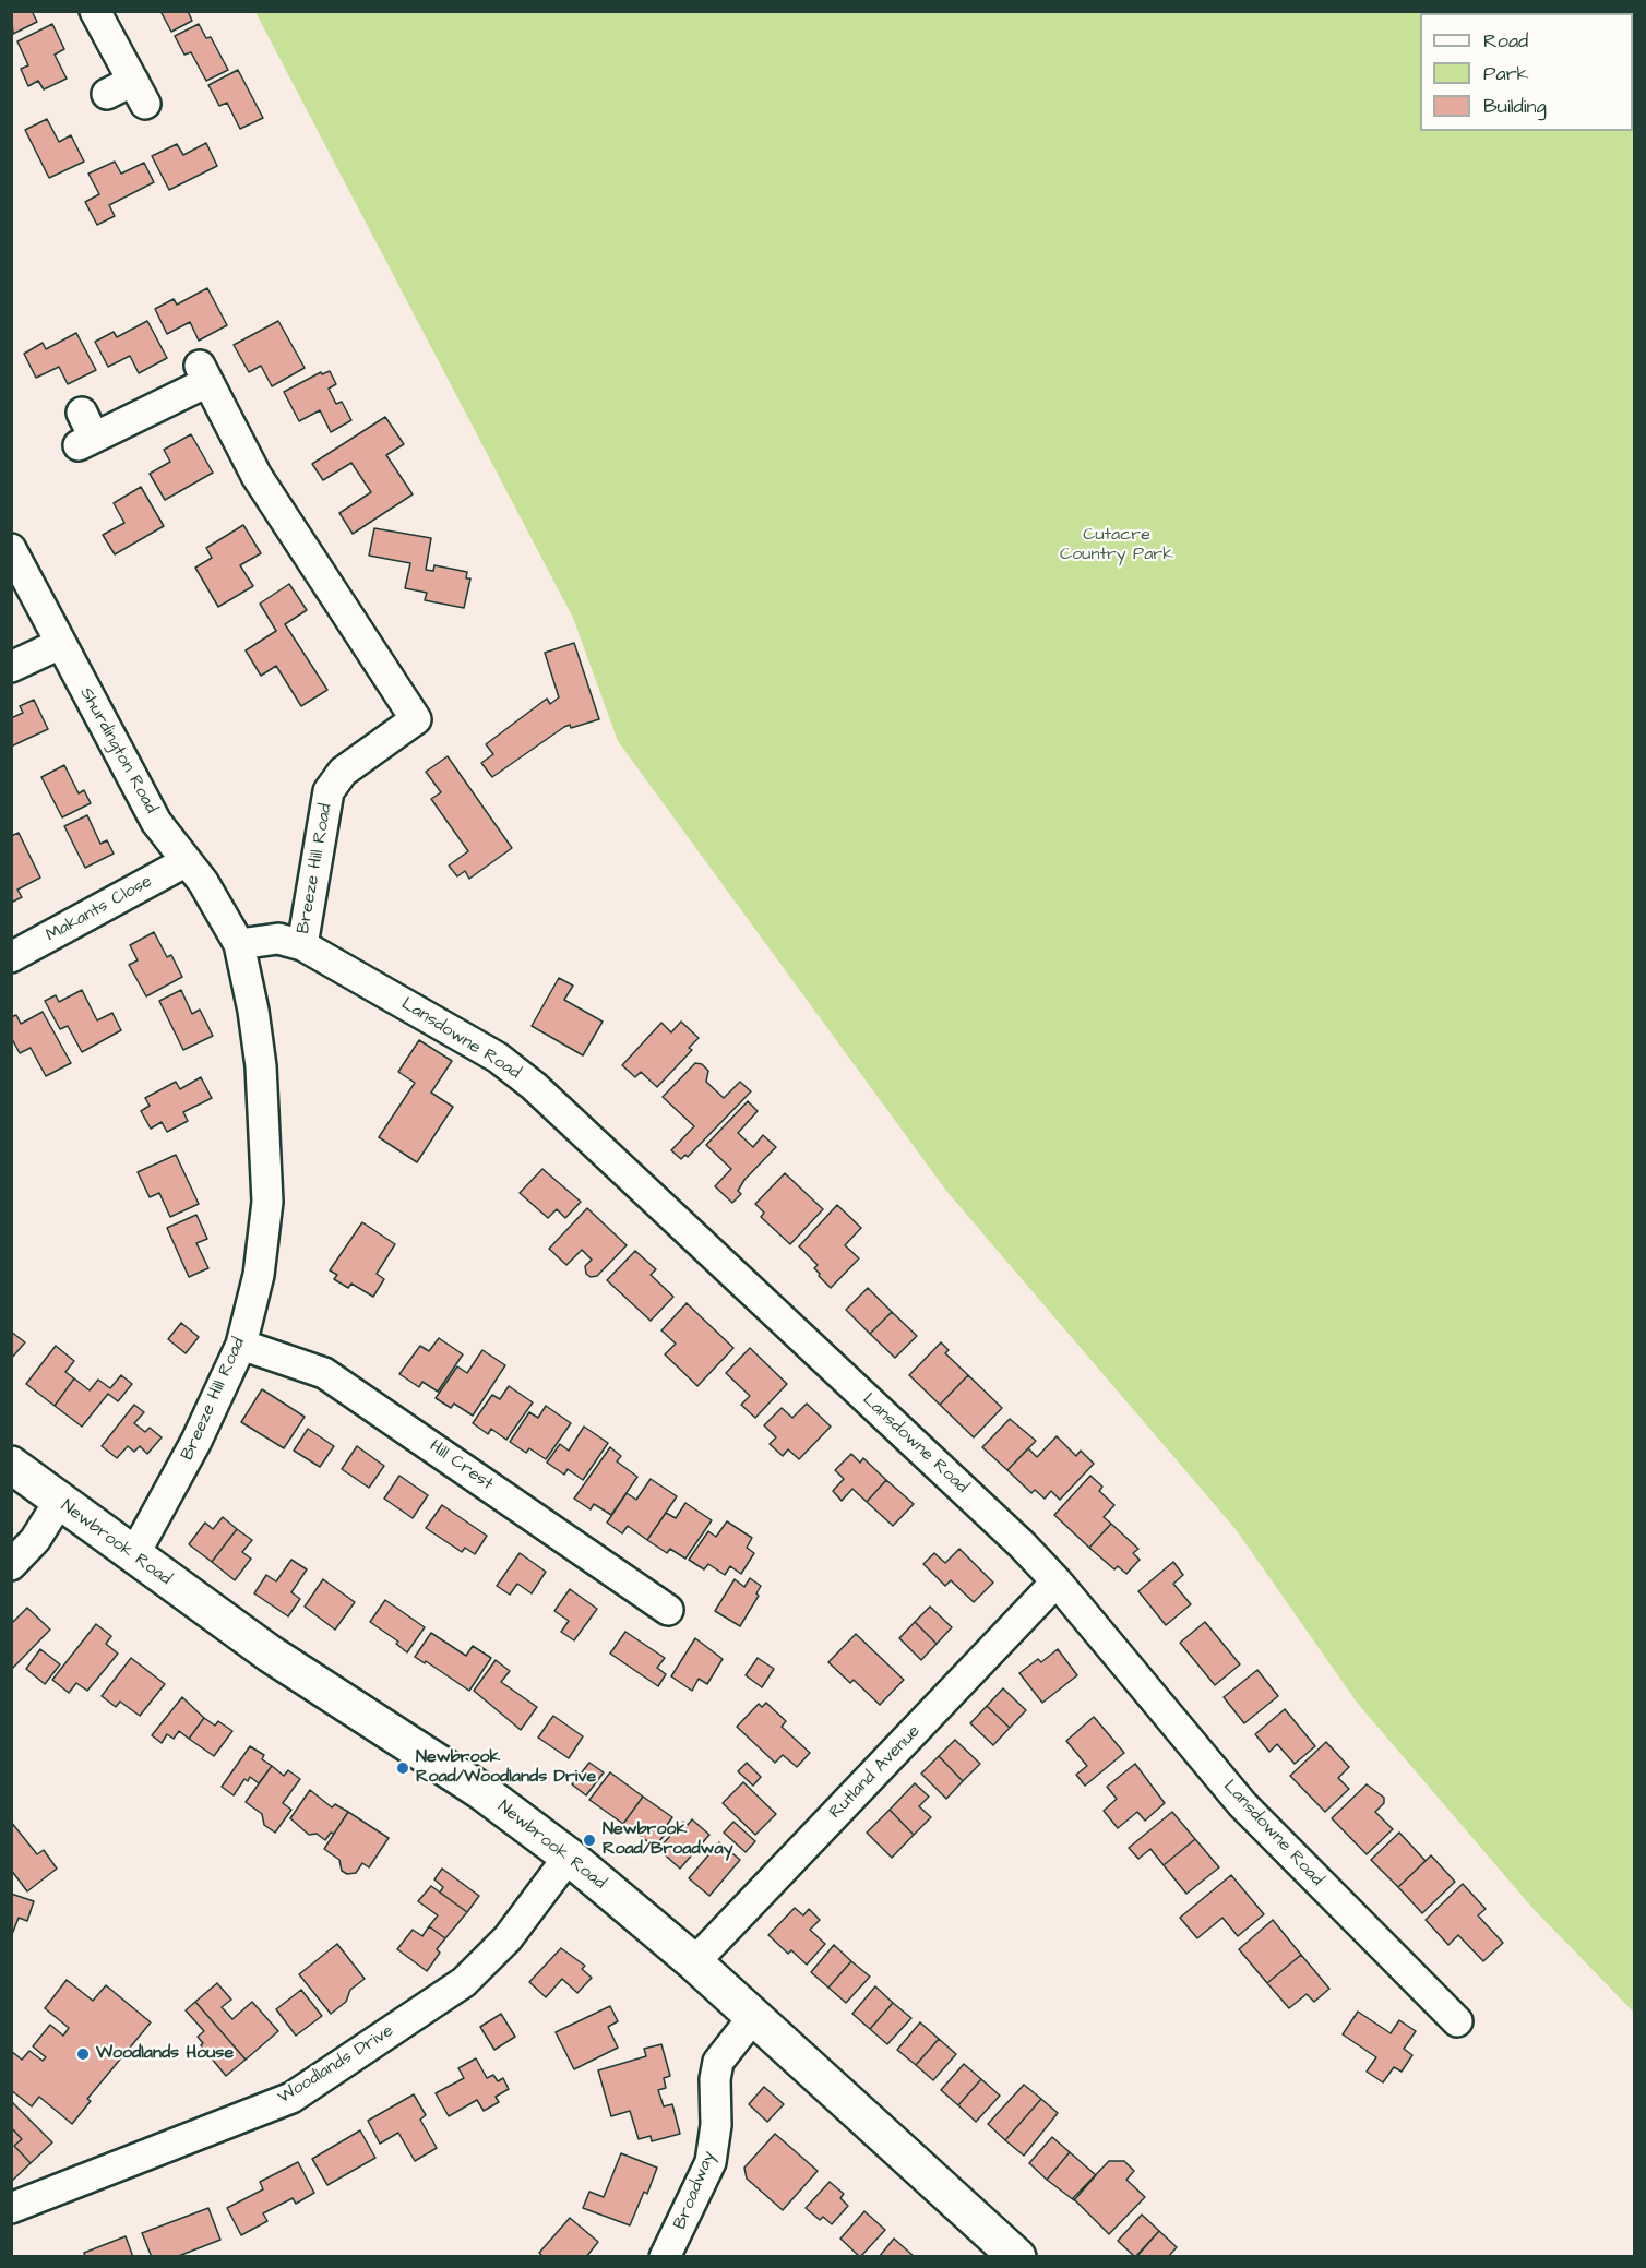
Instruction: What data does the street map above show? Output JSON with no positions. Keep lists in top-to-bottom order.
{
  "streets": {
    "highway": ["Newbrook Road"],
    "street": [
      "Shurdington Road",
      "Breeze Hill Road",
      "Makants Close",
      "Lansdowne Road",
      "Hill Crest",
      "Rutland Avenue",
      "Woodlands Drive",
      "Broadway"
    ]
  },
  "crossings": [
    ["Shurdington Road", "Breeze Hill Road"],
    ["Shurdington Road", "Makants Close"],
    ["Breeze Hill Road", "Lansdowne Road"],
    ["Breeze Hill Road", "Hill Crest"],
    ["Breeze Hill Road", "Newbrook Road"],
    ["Lansdowne Road", "Rutland Avenue"],
    ["Newbrook Road", "Rutland Avenue"],
    ["Newbrook Road", "Woodlands Drive"],
    ["Newbrook Road", "Broadway"]
  ],
  "parks": ["Cutacre Country Park"],
  "places": ["Newbrook Road/Woodlands Drive", "Newbrook Road/Broadway", "Woodlands House"],
  "legend": ["Road", "Park", "Building"]
}
